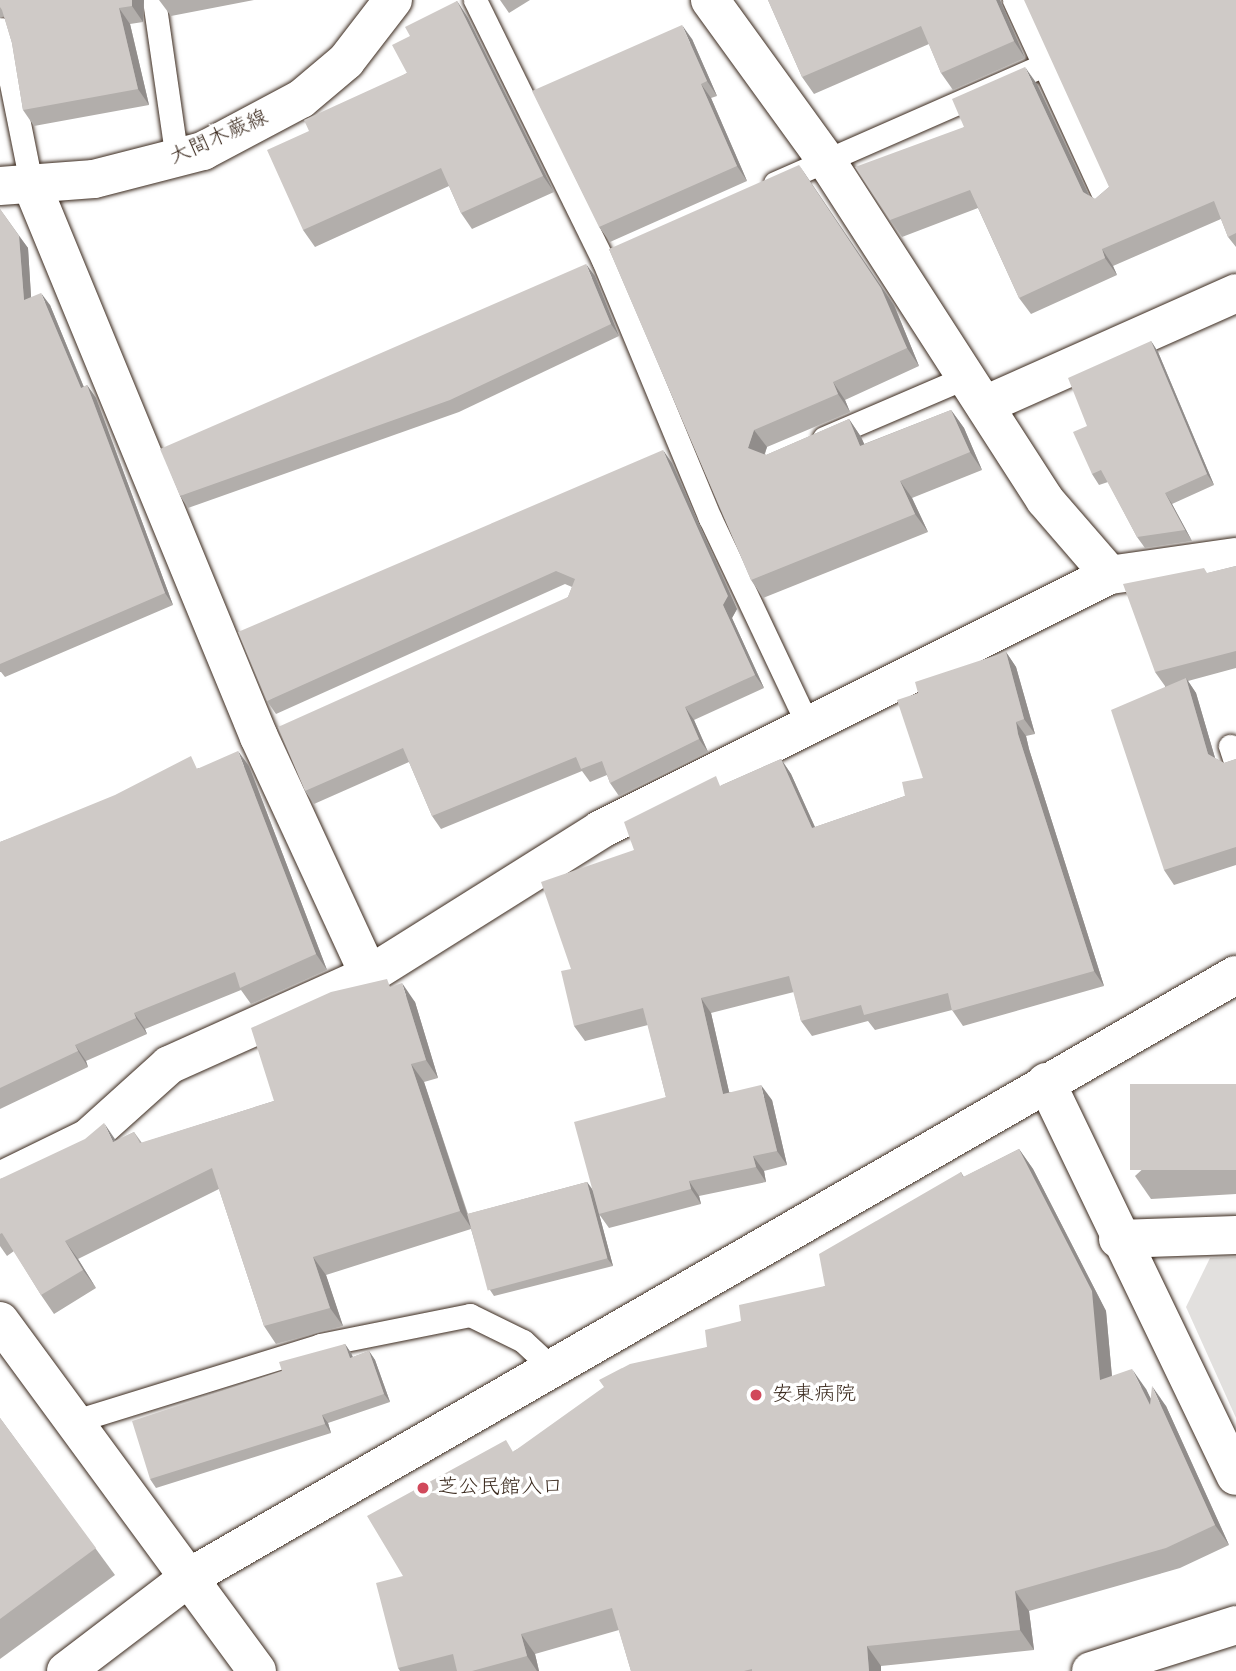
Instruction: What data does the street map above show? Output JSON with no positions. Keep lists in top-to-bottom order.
{
  "streets": {
    "street": ["大間木蕨線"]
  },
  "places": ["安東病院", "芝公民館入口"]
}
